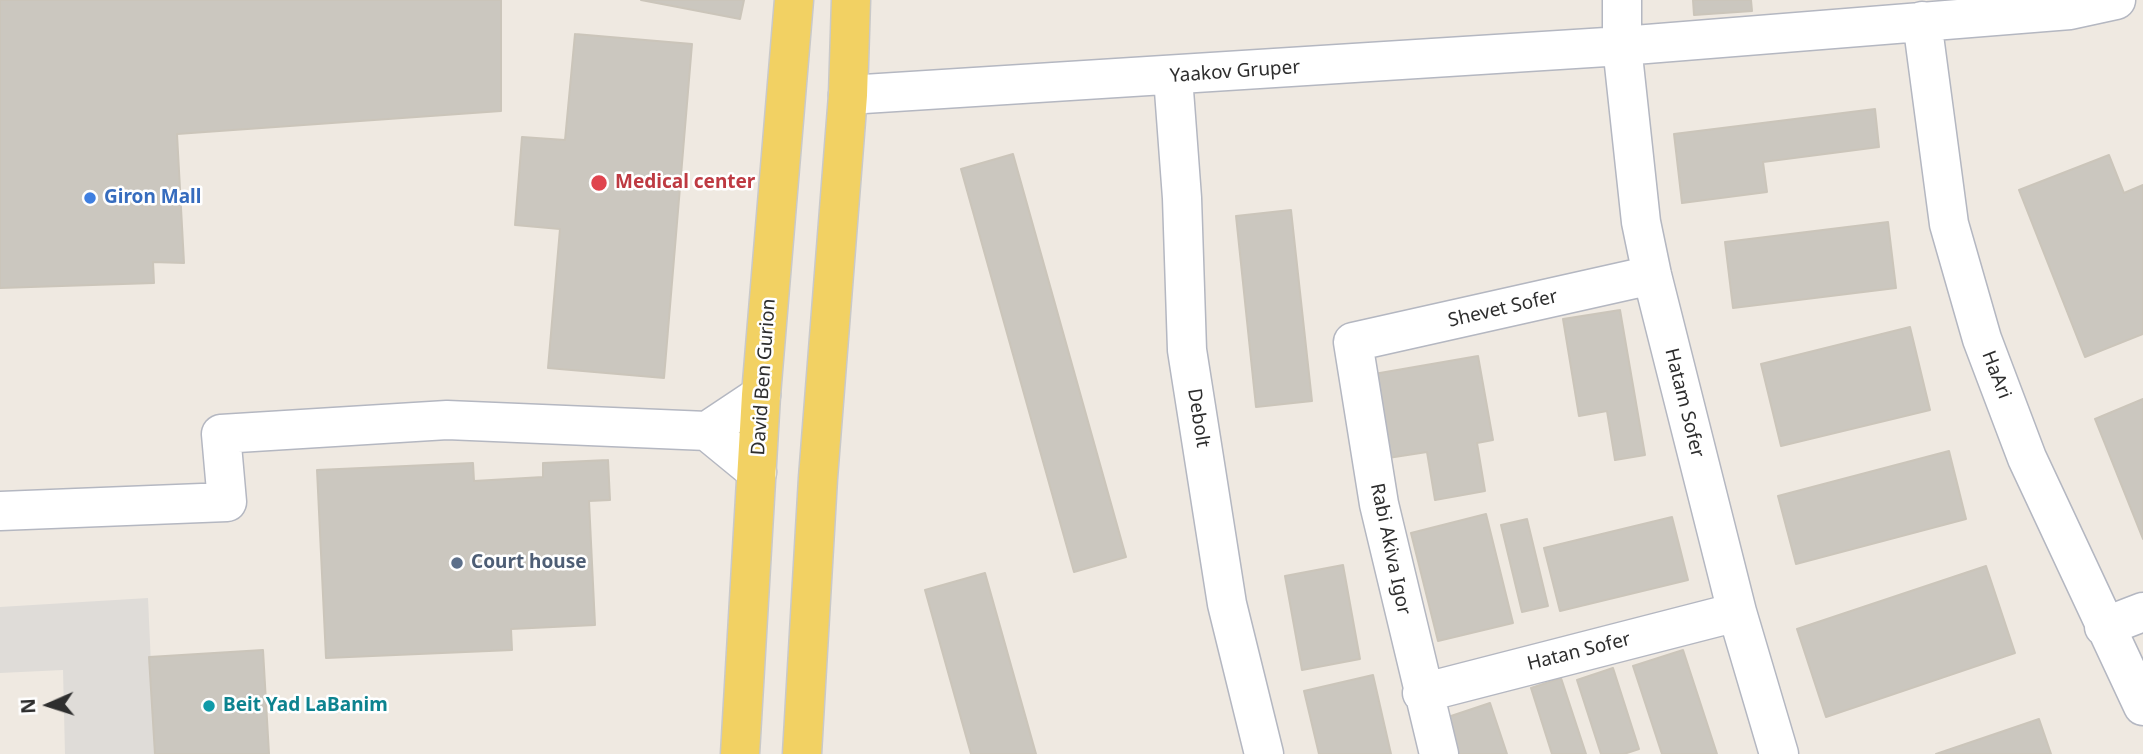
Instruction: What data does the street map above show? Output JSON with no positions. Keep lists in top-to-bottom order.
{
  "streets": {
    "main road": ["David Ben Gurion"],
    "street": [
      "Yaakov Gruper",
      "Shevet Sofer",
      "HaAri",
      "Hatam Sofer",
      "Debolt",
      "Rabi Akiva Igor",
      "Hatan Sofer"
    ]
  },
  "crossings": [
    ["Yaakov Gruper", "HaAri"],
    ["Yaakov Gruper", "Hatam Sofer"],
    ["Yaakov Gruper", "Debolt"],
    ["Shevet Sofer", "Hatam Sofer"],
    ["Shevet Sofer", "Rabi Akiva Igor"],
    ["Hatam Sofer", "Hatan Sofer"],
    ["Rabi Akiva Igor", "Hatan Sofer"]
  ],
  "places": [
    "Medical center",
    "Giron Mall",
    "Court house",
    "Beit Yad LaBanim"
  ],
  "north": "left"
}
